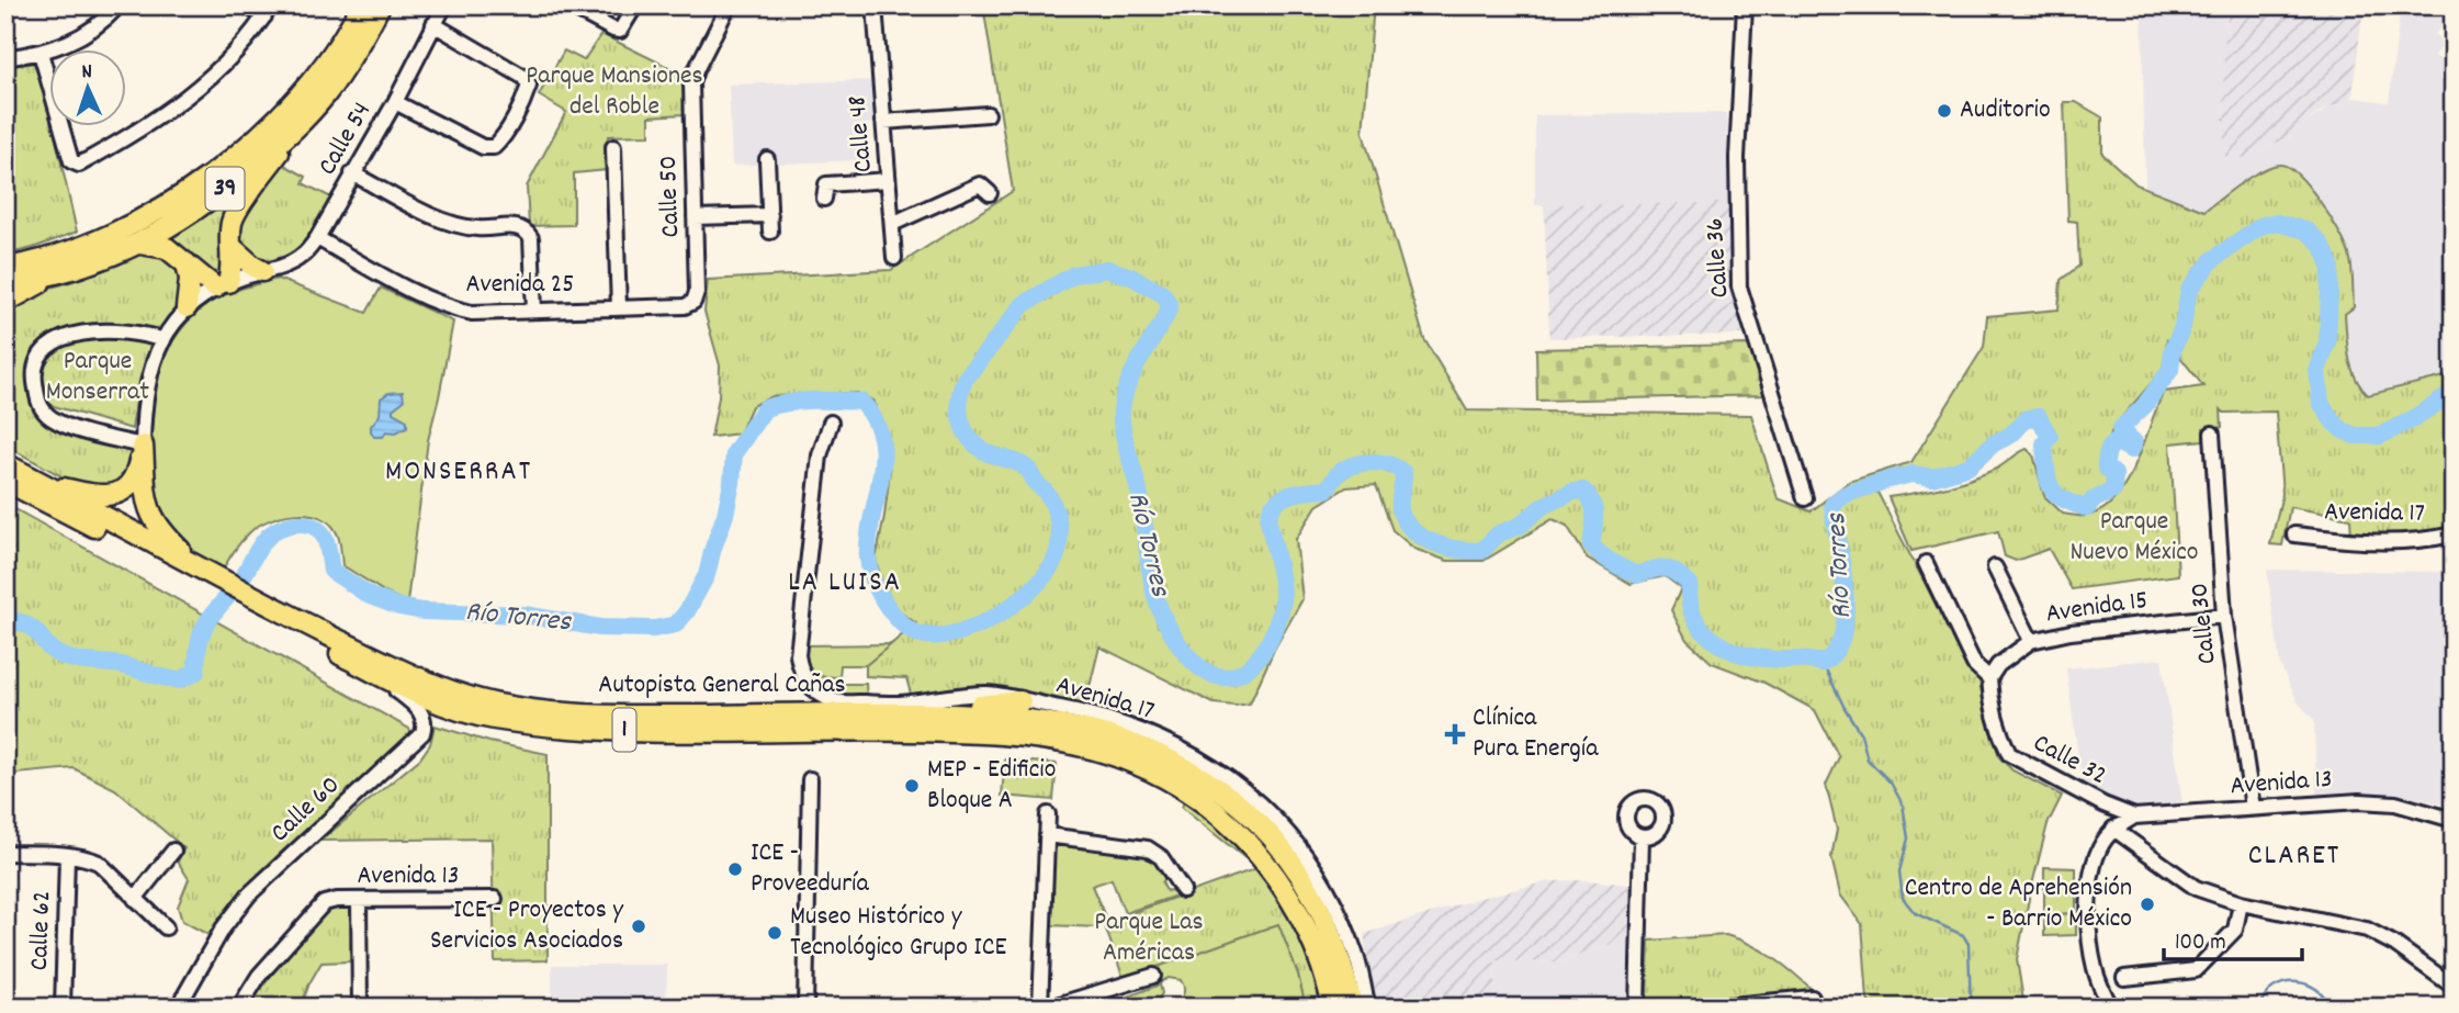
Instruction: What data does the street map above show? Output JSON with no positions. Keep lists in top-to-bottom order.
{
  "streets": {
    "highway": ["39", "Autopista General Cañas", "1"],
    "street": [
      "Calle 48",
      "Calle 54",
      "Calle 50",
      "Calle 36",
      "Avenida 25",
      "Avenida 17",
      "Avenida 15",
      "Calle 30",
      "Calle 32",
      "Avenida 13",
      "Calle 60",
      "Calle 62"
    ]
  },
  "crossings": [
    ["Calle 54", "Avenida 25"],
    ["Calle 50", "Avenida 25"],
    ["Avenida 15", "Calle 30"],
    ["Avenida 15", "Calle 32"],
    ["Calle 30", "Avenida 13"],
    ["Autopista General Cañas", "Calle 60"],
    ["Calle 32", "Avenida 13"]
  ],
  "districts": ["MONSERRAT", "LA LUISA", "CLARET"],
  "water": ["Río Torres"],
  "parks": [
    "Parque Mansiones del Roble",
    "Parque Monserrat",
    "Parque Nuevo México",
    "Parque Las Américas"
  ],
  "places": {
    "other": [
      "Auditorio",
      "MEP - Edificio Bloque A",
      "ICE - Proveeduría",
      "Centro de Aprehensión - Barrio México",
      "ICE - Proyectos y Servicios Asociados",
      "Museo Histórico y Tecnológico Grupo ICE"
    ],
    "health": ["Clínica Pura Energía"]
  },
  "scale_bar": "100 m",
  "north": "top"
}
